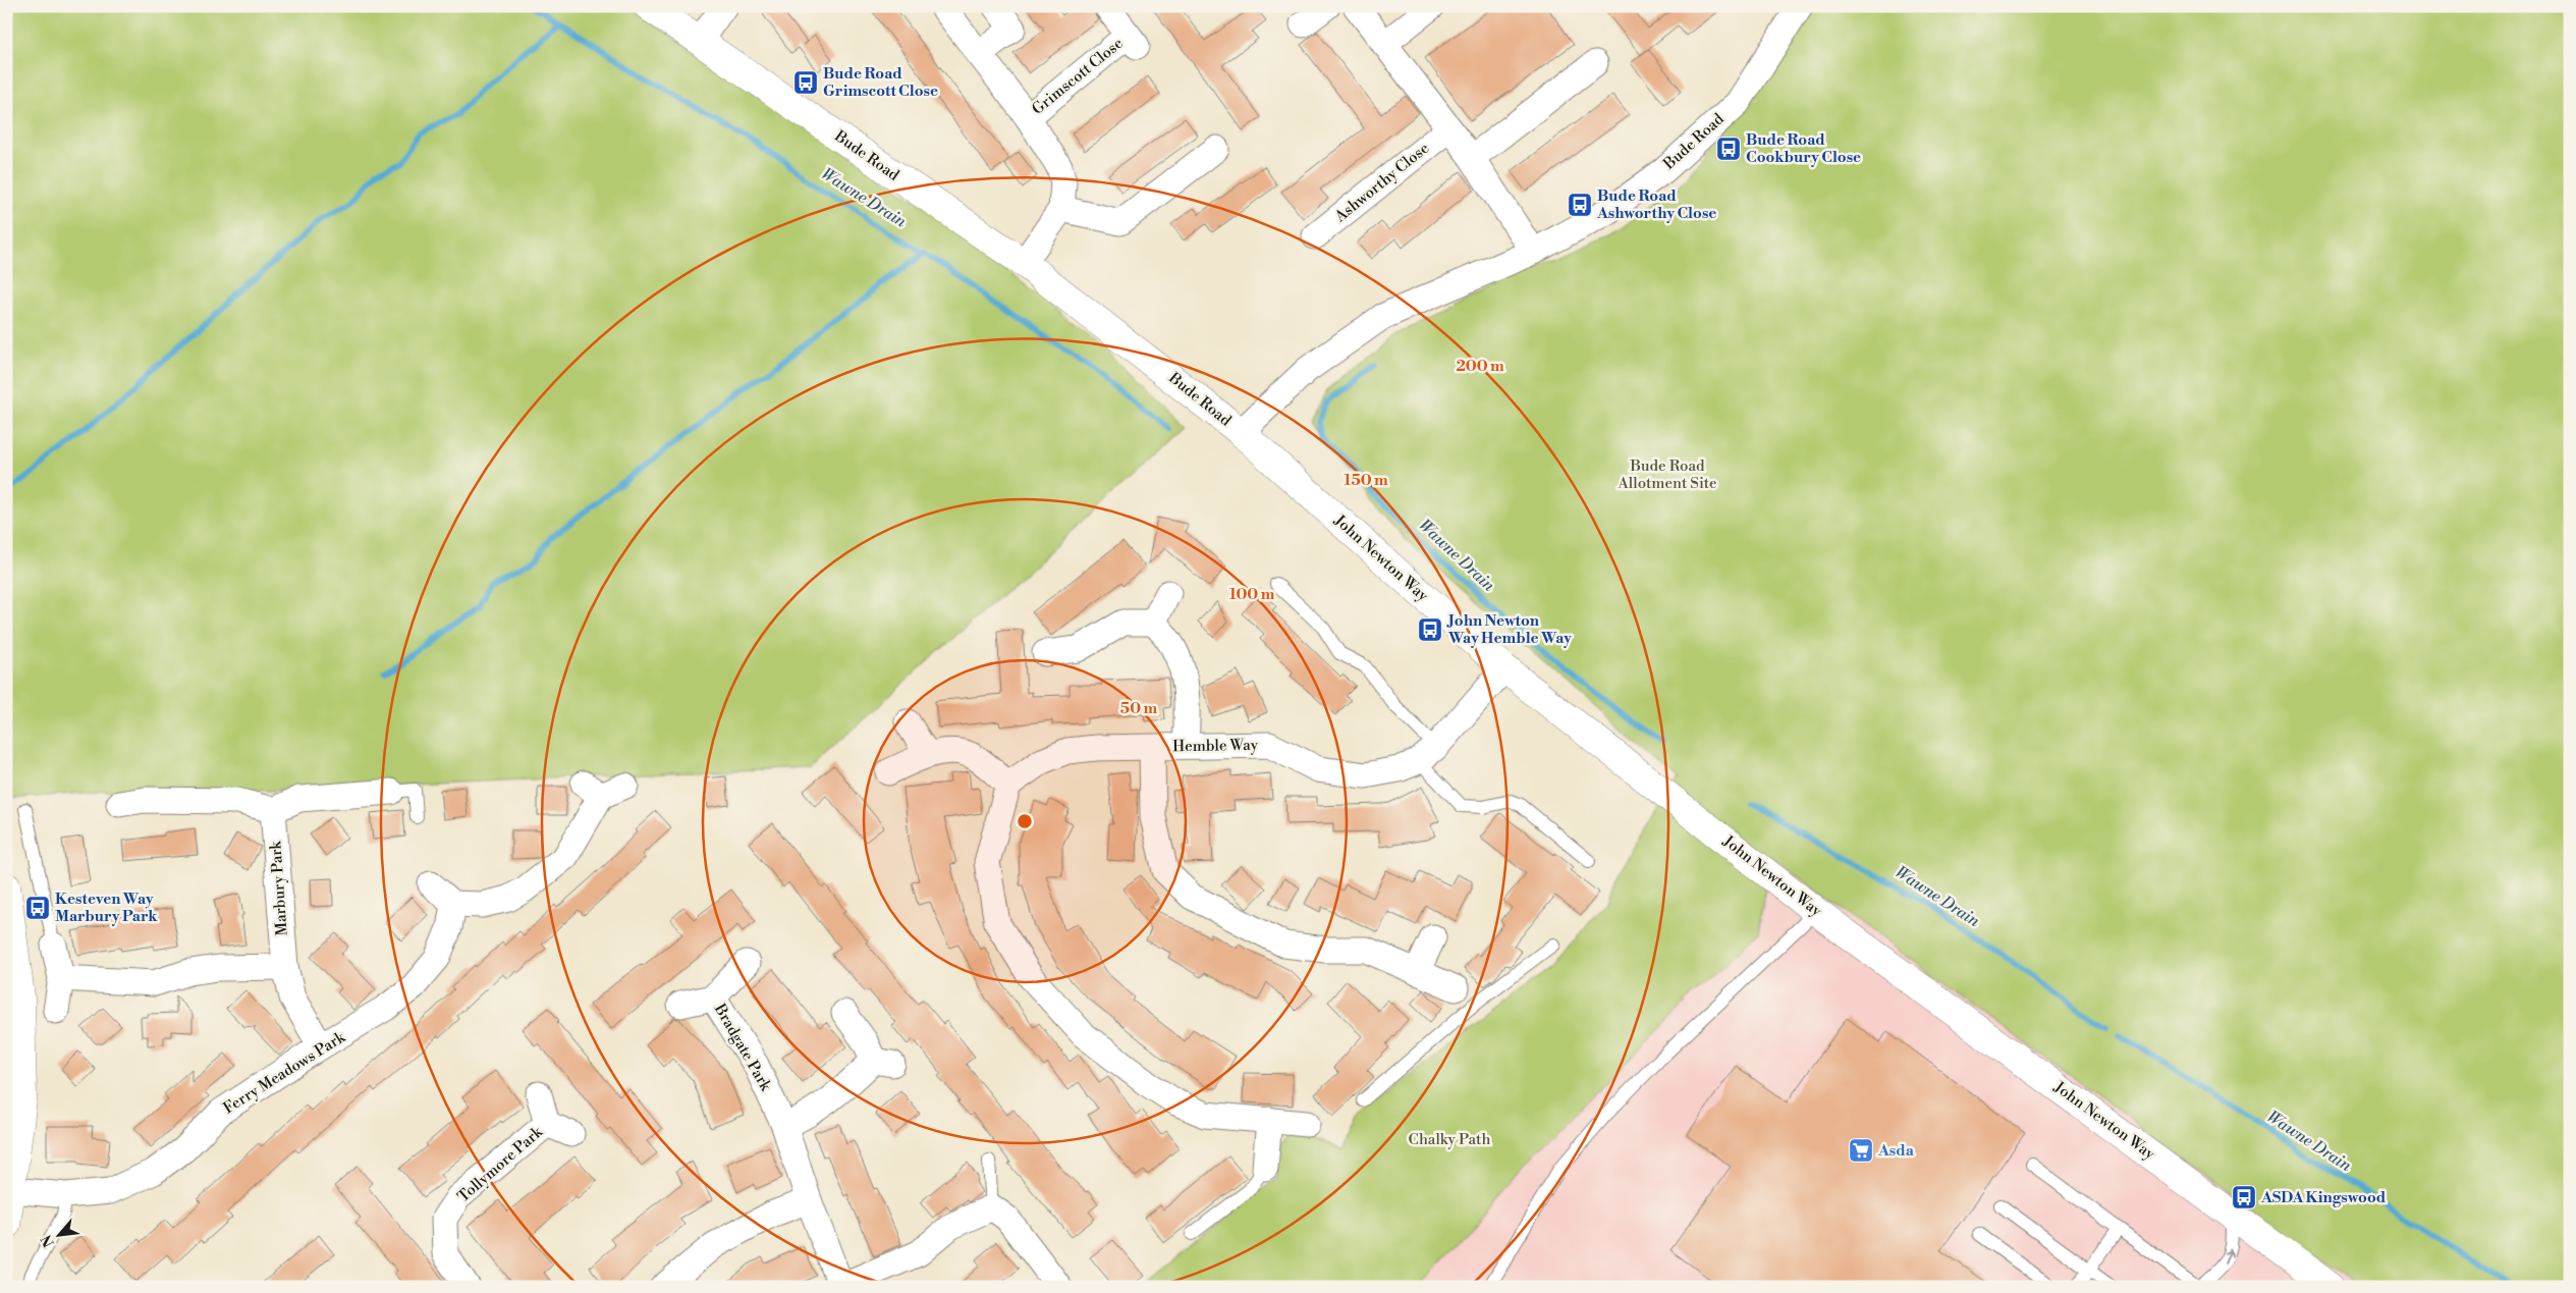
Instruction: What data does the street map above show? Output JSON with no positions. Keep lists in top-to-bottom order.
{
  "streets": {
    "street": [
      "Grimscott Close",
      "Bude Road",
      "Ashworthy Close",
      "John Newton Way",
      "Hemble Way",
      "Marbury Park",
      "Bradgate Park",
      "Ferry Meadows Park",
      "Tollymore Park"
    ]
  },
  "crossings": [
    ["Bude Road", "John Newton Way"],
    ["John Newton Way", "Hemble Way"],
    ["Marbury Park", "Ferry Meadows Park"]
  ],
  "water": ["Wawne Drain"],
  "parks": ["Bude Road Allotment Site", "Chalky Path"],
  "places": {
    "bus stop": [
      "Bude Road Grimscott Close",
      "Bude Road Cookbury Close",
      "Bude Road Ashworthy Close",
      "John Newton Way Hemble Way",
      "Kesteven Way Marbury Park",
      "ASDA Kingswood"
    ],
    "supermarket": ["Asda"]
  },
  "north": "bottom left",
  "rings": [
    "200 m",
    "150 m",
    "100 m",
    "50 m"
  ]
}
